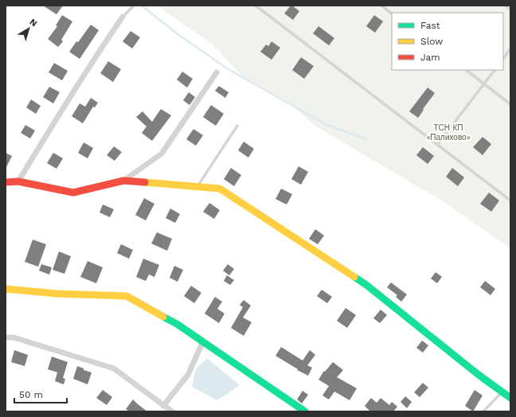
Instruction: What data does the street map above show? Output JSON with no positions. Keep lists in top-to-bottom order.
{
  "parks": ["ТСН КП «Палихово»"],
  "legend": ["Fast", "Slow", "Jam"],
  "scale_bar": "50 m",
  "north": "top right"
}
